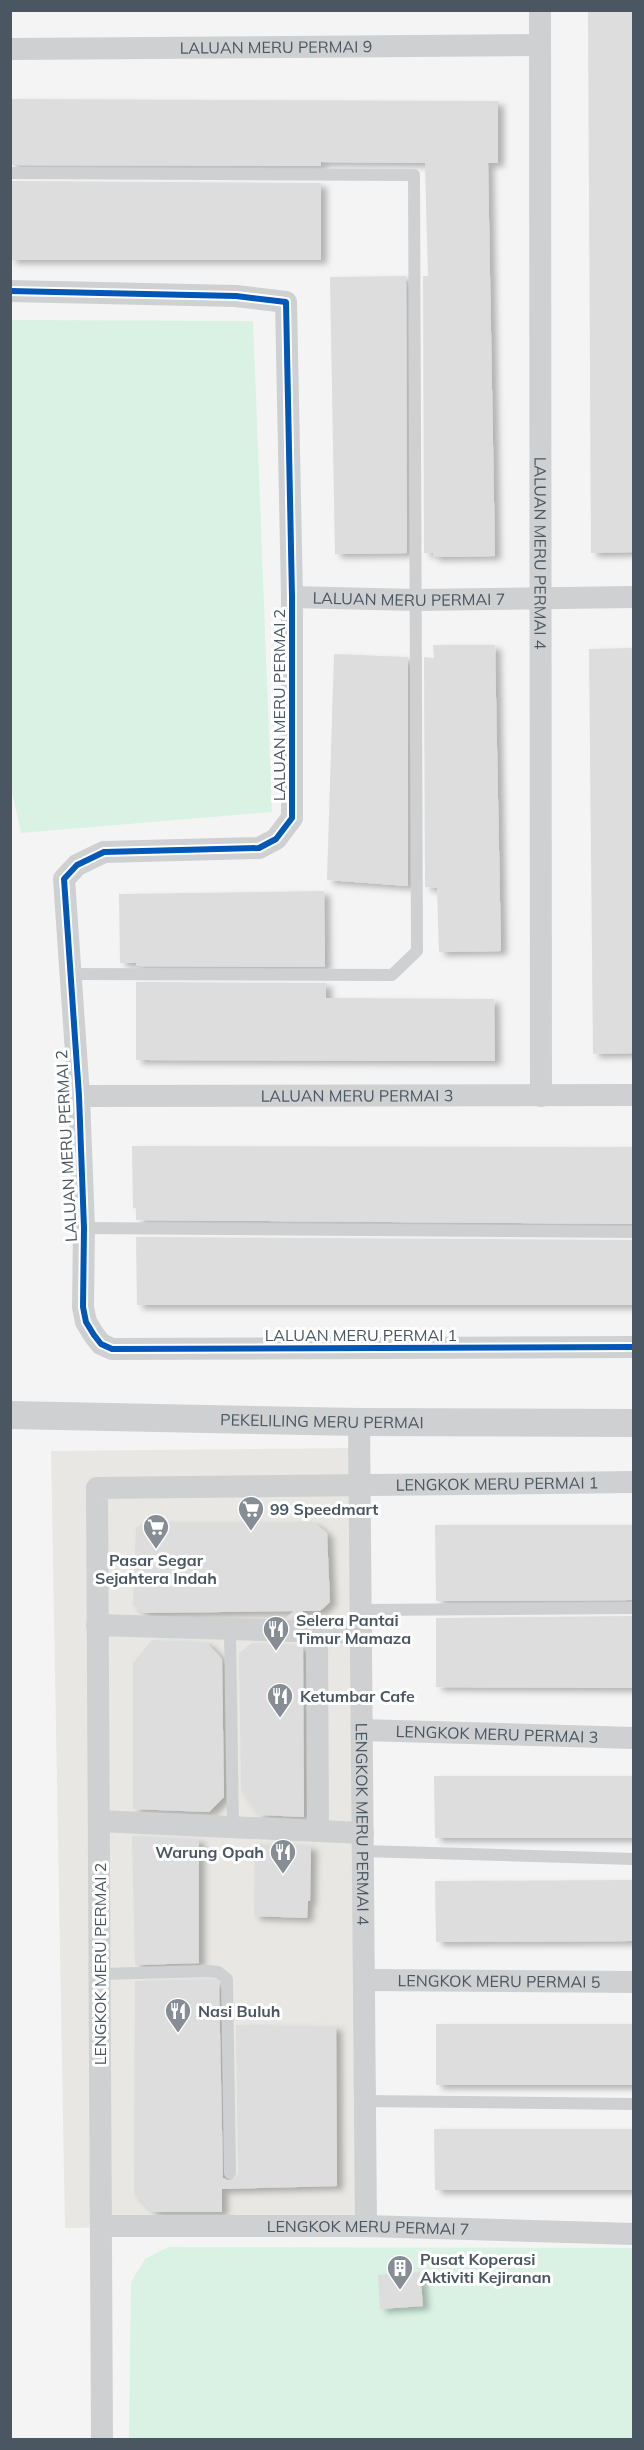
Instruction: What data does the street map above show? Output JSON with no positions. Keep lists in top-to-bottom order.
{
  "streets": {
    "street": [
      "LALUAN MERU PERMAI 9",
      "LALUAN MERU PERMAI 4",
      "LALUAN MERU PERMAI 7",
      "LALUAN MERU PERMAI 2",
      "LALUAN MERU PERMAI 3",
      "LALUAN MERU PERMAI 1",
      "PEKELILING MERU PERMAI",
      "LENGKOK MERU PERMAI 1",
      "LENGKOK MERU PERMAI 3",
      "LENGKOK MERU PERMAI 4",
      "LENGKOK MERU PERMAI 2",
      "LENGKOK MERU PERMAI 5",
      "LENGKOK MERU PERMAI 7"
    ]
  },
  "crossings": [
    ["LALUAN MERU PERMAI 9", "LALUAN MERU PERMAI 4"],
    ["LALUAN MERU PERMAI 4", "LALUAN MERU PERMAI 7"],
    ["LALUAN MERU PERMAI 4", "LALUAN MERU PERMAI 3"],
    ["LALUAN MERU PERMAI 7", "LALUAN MERU PERMAI 2"],
    ["LALUAN MERU PERMAI 2", "LALUAN MERU PERMAI 3"],
    ["LALUAN MERU PERMAI 2", "LALUAN MERU PERMAI 1"],
    ["PEKELILING MERU PERMAI", "LENGKOK MERU PERMAI 4"],
    ["LENGKOK MERU PERMAI 1", "LENGKOK MERU PERMAI 4"],
    ["LENGKOK MERU PERMAI 1", "LENGKOK MERU PERMAI 2"],
    ["LENGKOK MERU PERMAI 3", "LENGKOK MERU PERMAI 4"],
    ["LENGKOK MERU PERMAI 4", "LENGKOK MERU PERMAI 2"],
    ["LENGKOK MERU PERMAI 4", "LENGKOK MERU PERMAI 5"],
    ["LENGKOK MERU PERMAI 4", "LENGKOK MERU PERMAI 7"],
    ["LENGKOK MERU PERMAI 2", "LENGKOK MERU PERMAI 7"]
  ],
  "places": {
    "supermarket": ["99 Speedmart", "Pasar Segar Sejahtera Indah"],
    "restaurant": [
      "Selera Pantai Timur Mamaza",
      "Ketumbar Cafe",
      "Warung Opah",
      "Nasi Buluh"
    ],
    "building": ["Pusat Koperasi Aktiviti Kejiranan"]
  }
}
